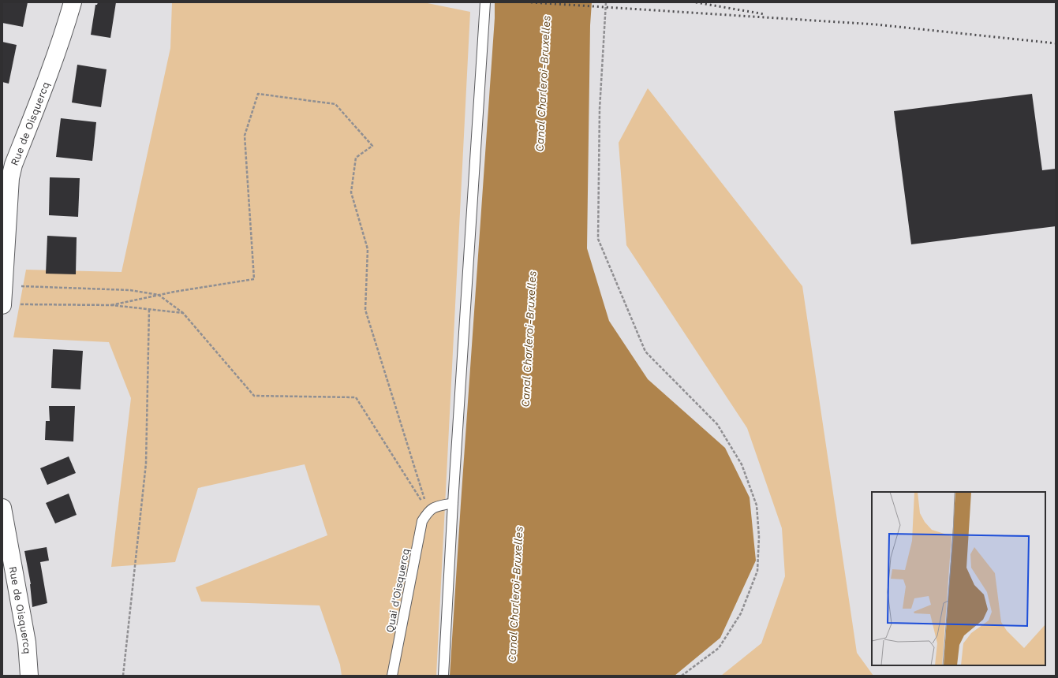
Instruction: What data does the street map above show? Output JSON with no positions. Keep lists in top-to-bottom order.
{
  "streets": {
    "street": ["Rue de Oisquercq"],
    "lane": ["Quai d'Oisquercq"]
  },
  "water": ["Canal Charleroi-Bruxelles"]
}
